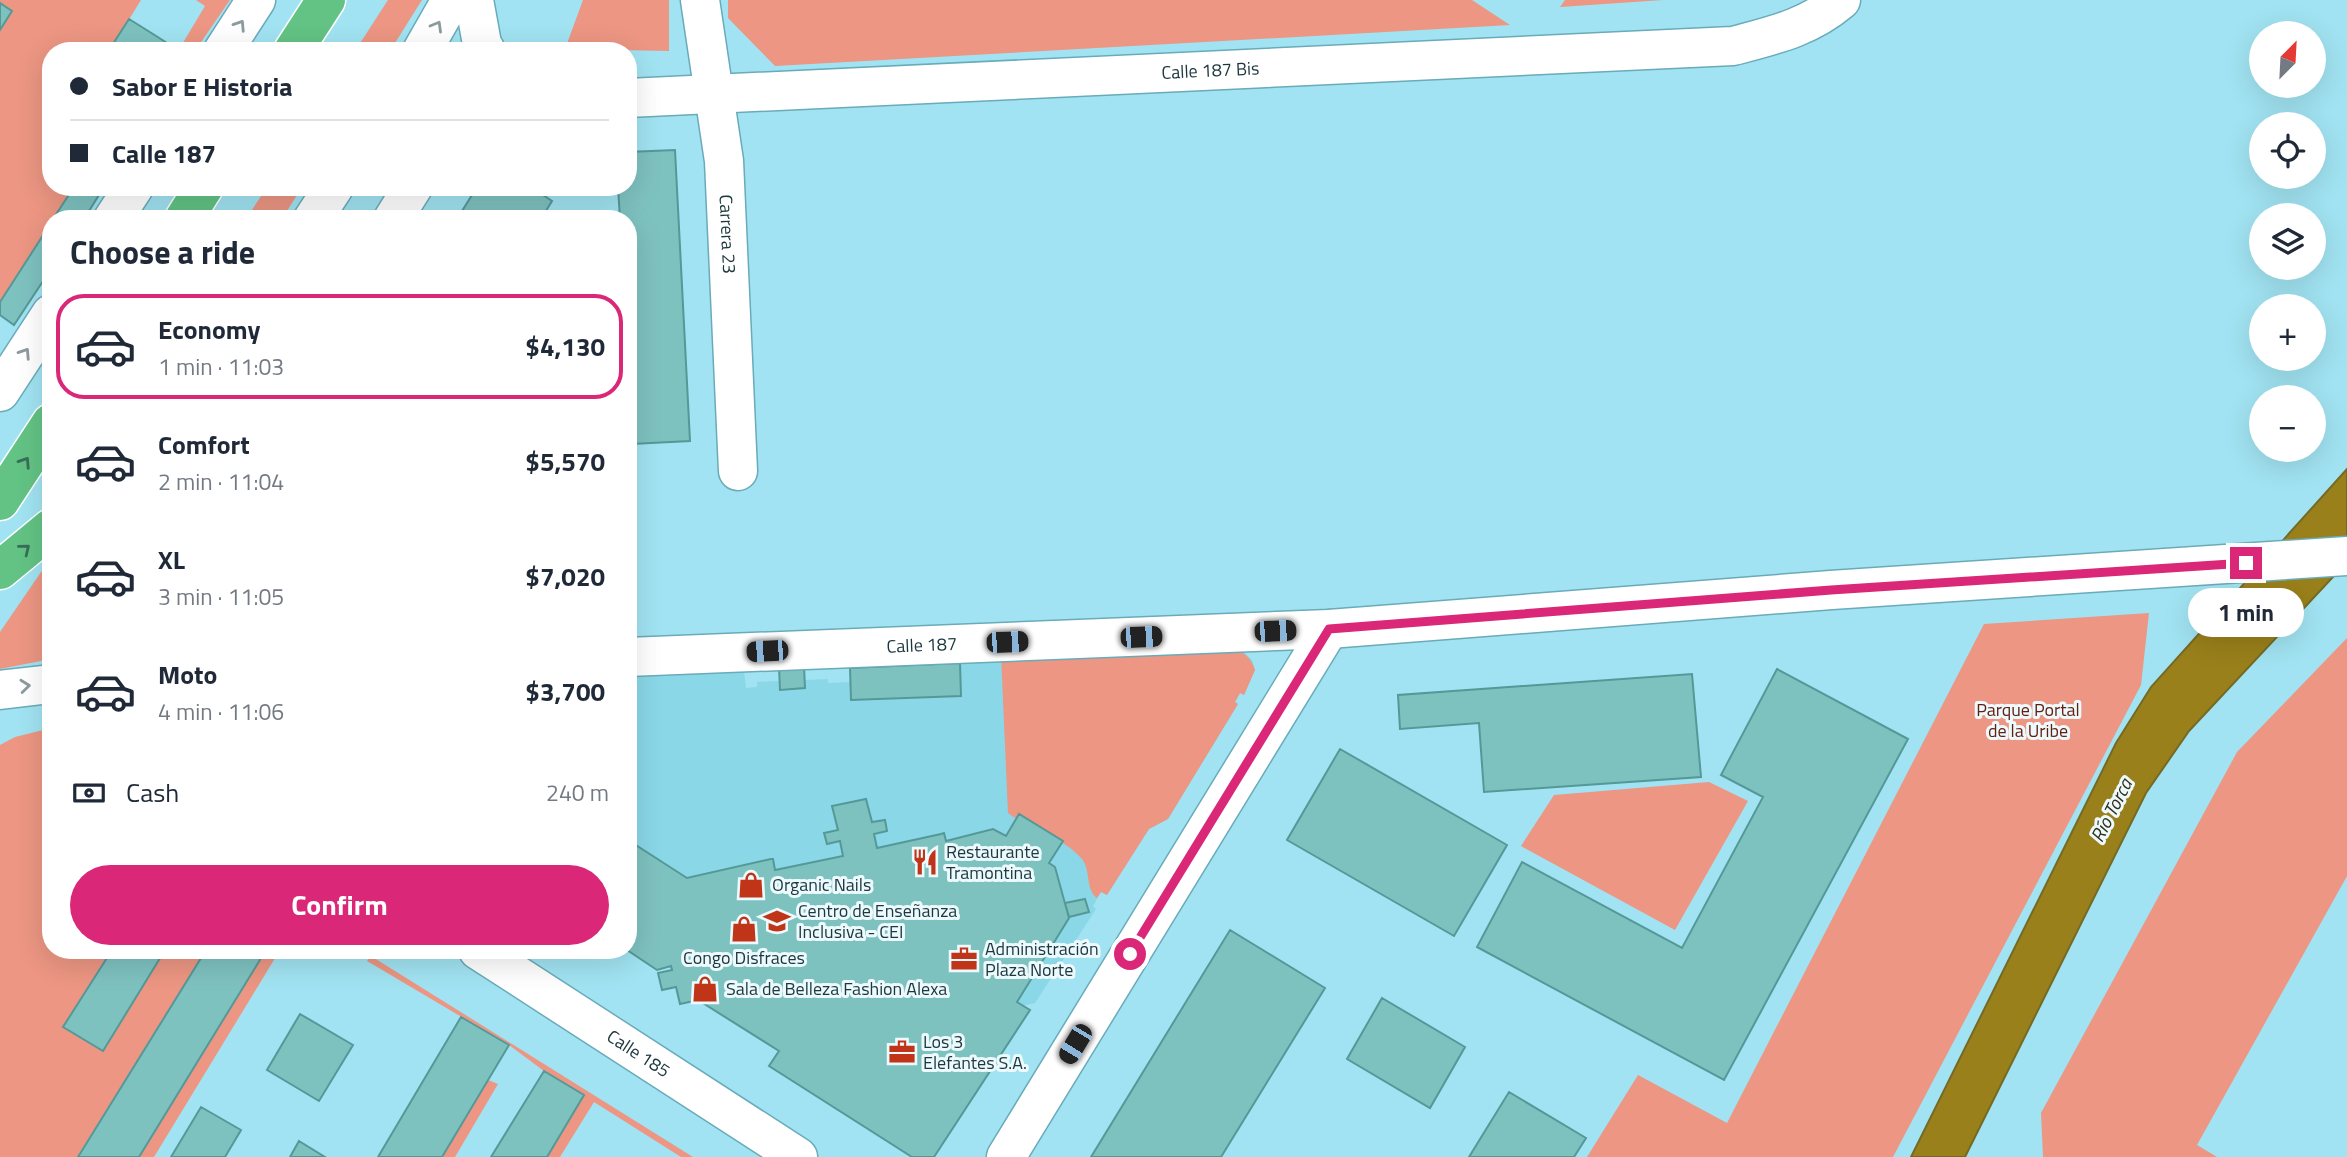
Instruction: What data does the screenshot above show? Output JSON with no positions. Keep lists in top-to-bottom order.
{
  "streets": {
    "street": [
      "Calle 187 Bis",
      "Carrera 23",
      "Calle 187",
      "Calle 185"
    ]
  },
  "crossings": [
    ["Calle 187 Bis", "Carrera 23"]
  ],
  "water": ["Río Torca"],
  "parks": ["Parque Portal de la Uribe"],
  "places": {
    "restaurant": ["Restaurante Tramontina"],
    "shop": ["Organic Nails", "Congo Disfraces", "Sala de Belleza Fashion Alexa"],
    "school or university": ["Centro de Enseñanza Inclusiva - CEI"],
    "office": ["Administración Plaza Norte", "Los 3 Elefantes S.A."]
  },
  "north": "top right",
  "page": {
    "map_buttons": ["+", "−"],
    "banner": ["Sabor E Historia", "Calle 187"],
    "heading": "Choose a ride",
    "list": [
      {
        "name": "Economy",
        "note": "1 min · 11:03",
        "value": "$4,130"
      },
      {
        "name": "Comfort",
        "note": "2 min · 11:04",
        "value": "$5,570"
      },
      {
        "name": "XL",
        "note": "3 min · 11:05",
        "value": "$7,020"
      },
      {
        "name": "Moto",
        "note": "4 min · 11:06",
        "value": "$3,700"
      }
    ],
    "bubble": "1 min",
    "pay": ["Cash", "240 m"],
    "buttons": "Confirm"
  }
}
